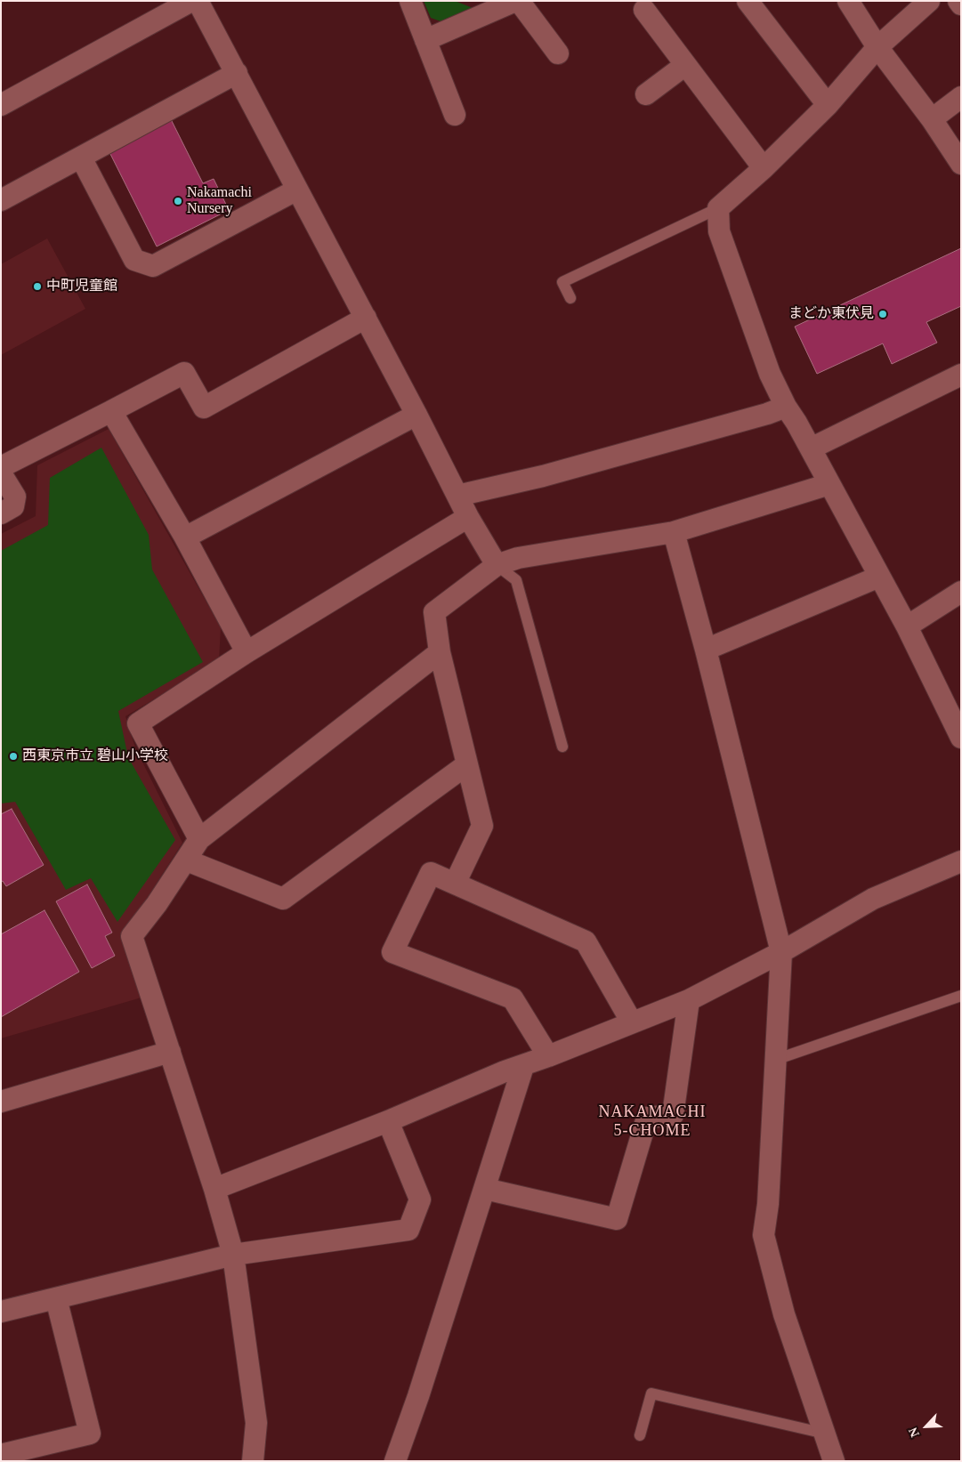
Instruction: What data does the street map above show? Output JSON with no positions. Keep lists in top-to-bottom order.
{
  "districts": ["NAKAMACHI 5-CHOME"],
  "places": [
    "Nakamachi Nursery",
    "中町児童館",
    "まどか東伏見",
    "西東京市立 碧山小学校"
  ],
  "north": "bottom left"
}
